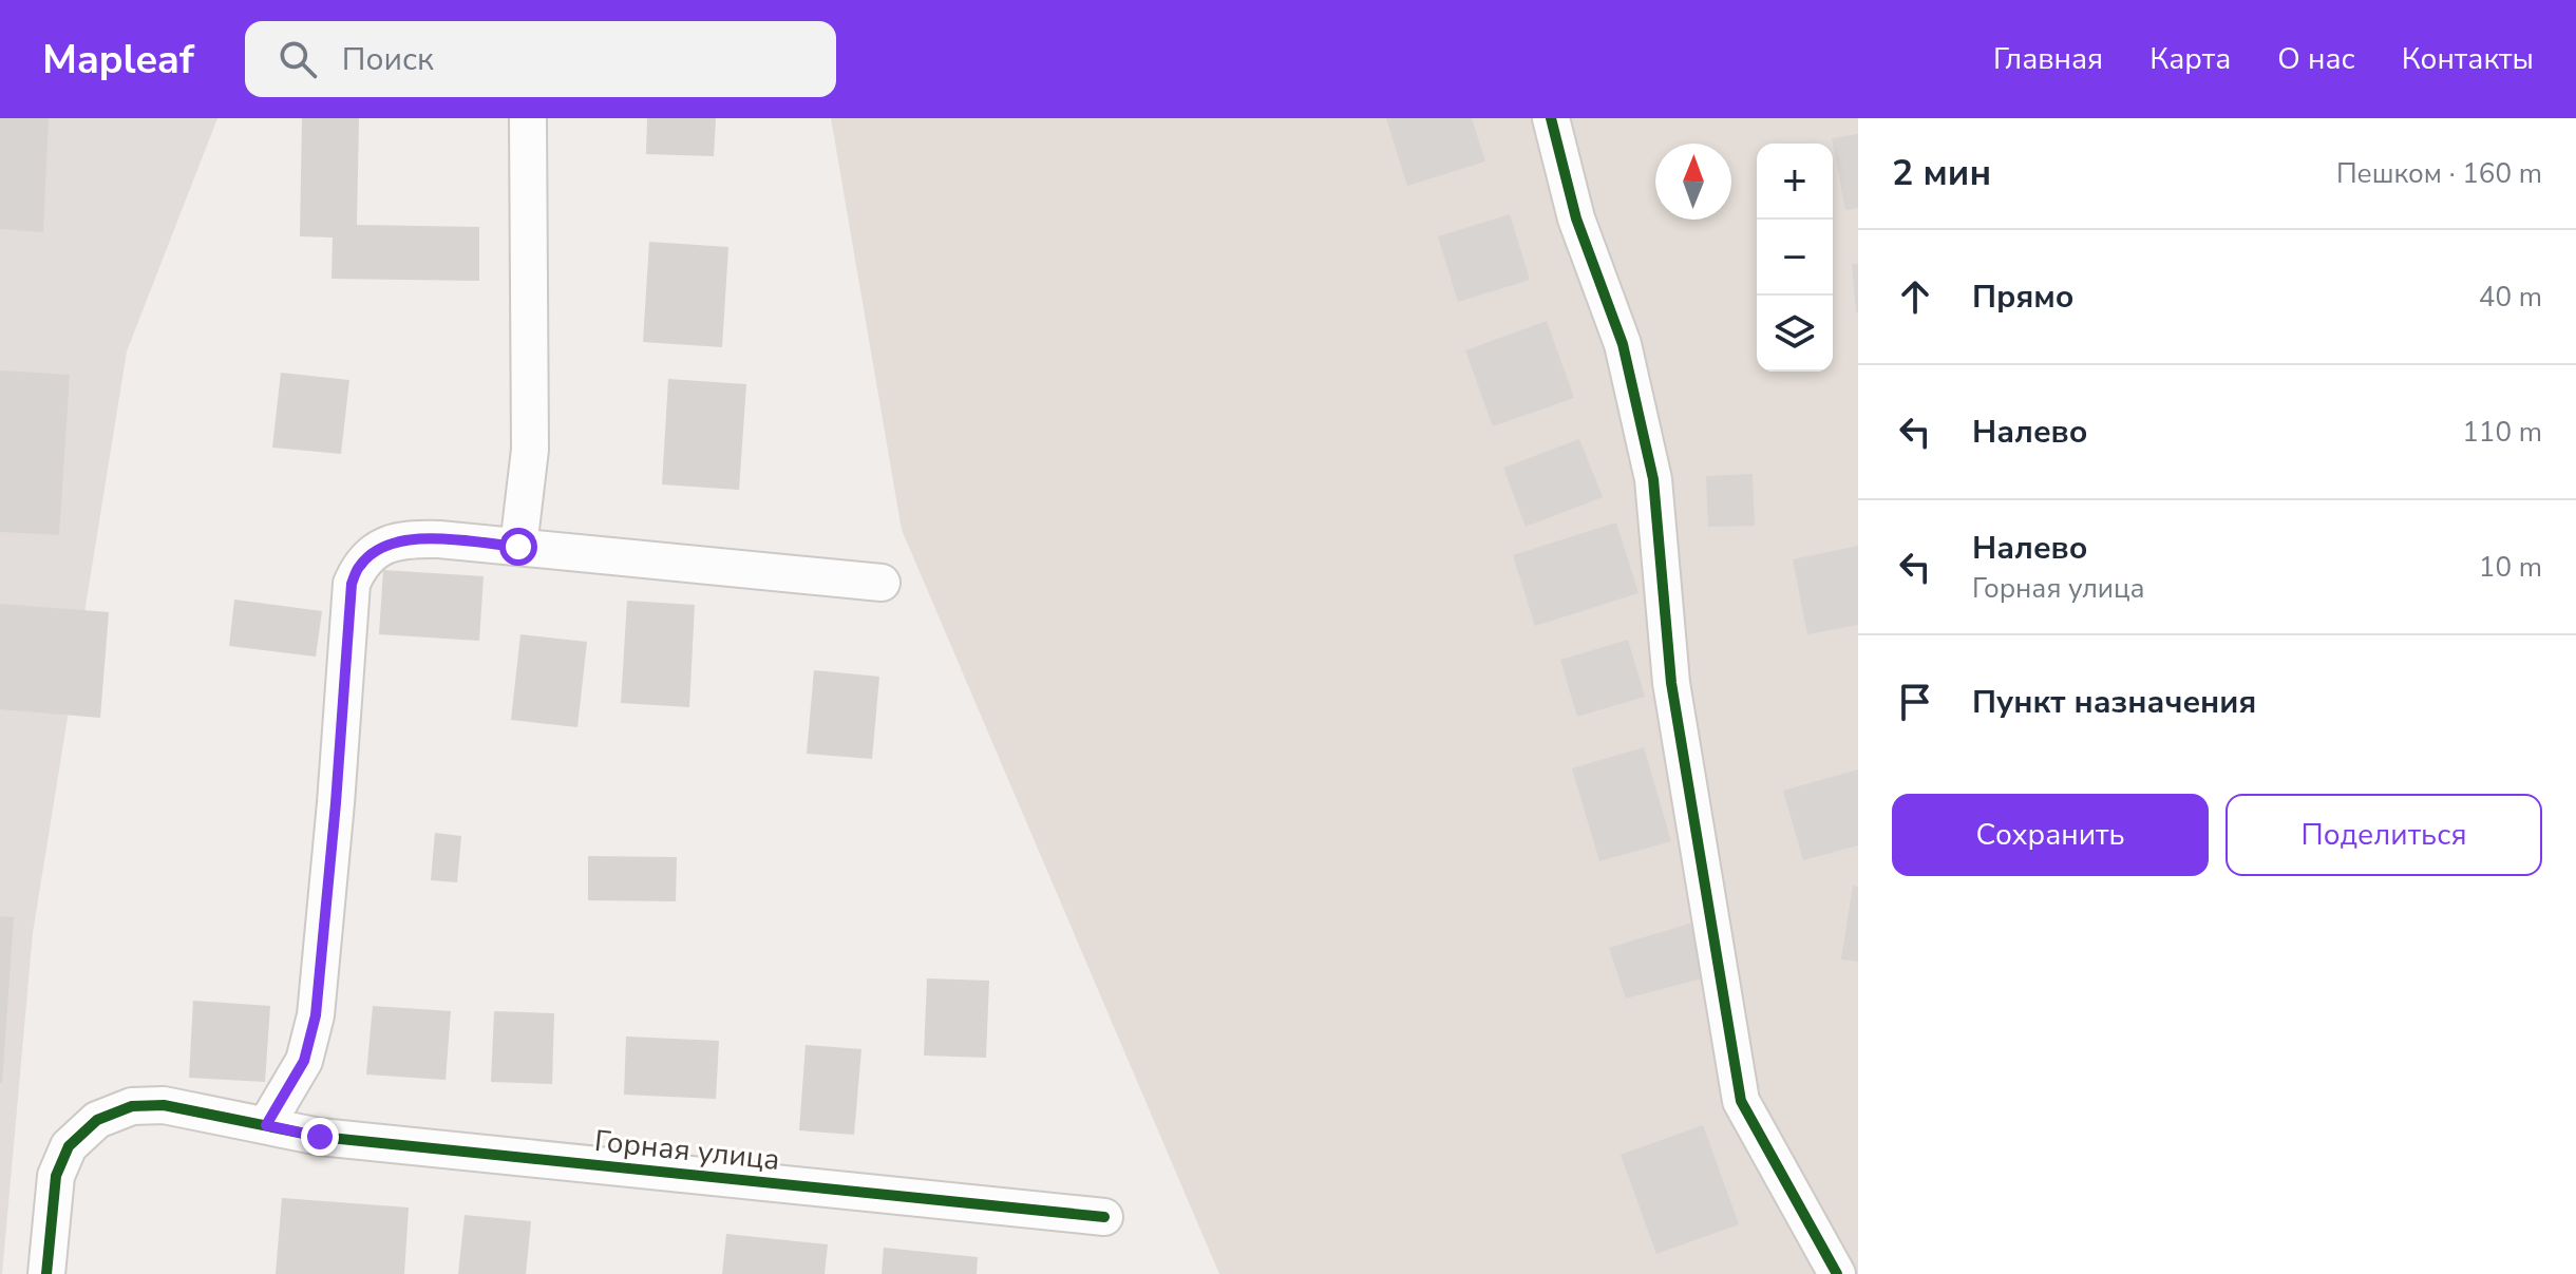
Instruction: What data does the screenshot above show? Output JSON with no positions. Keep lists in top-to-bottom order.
{
  "streets": {
    "street": ["Горная улица"]
  },
  "north": "top",
  "page": {
    "header": "Mapleaf",
    "search": "Поиск",
    "nav": [
      "Главная",
      "Карта",
      "О нас",
      "Контакты"
    ],
    "heading": ["2 мин", "Пешком · 160 m"],
    "map_buttons": ["+", "−"],
    "list": [
      ["Прямо", "40 m"],
      ["Налево", "110 m"],
      ["Налево", "Горная улица", "10 m"],
      "Пункт назначения"
    ],
    "buttons": ["Сохранить", "Поделиться"]
  }
}
